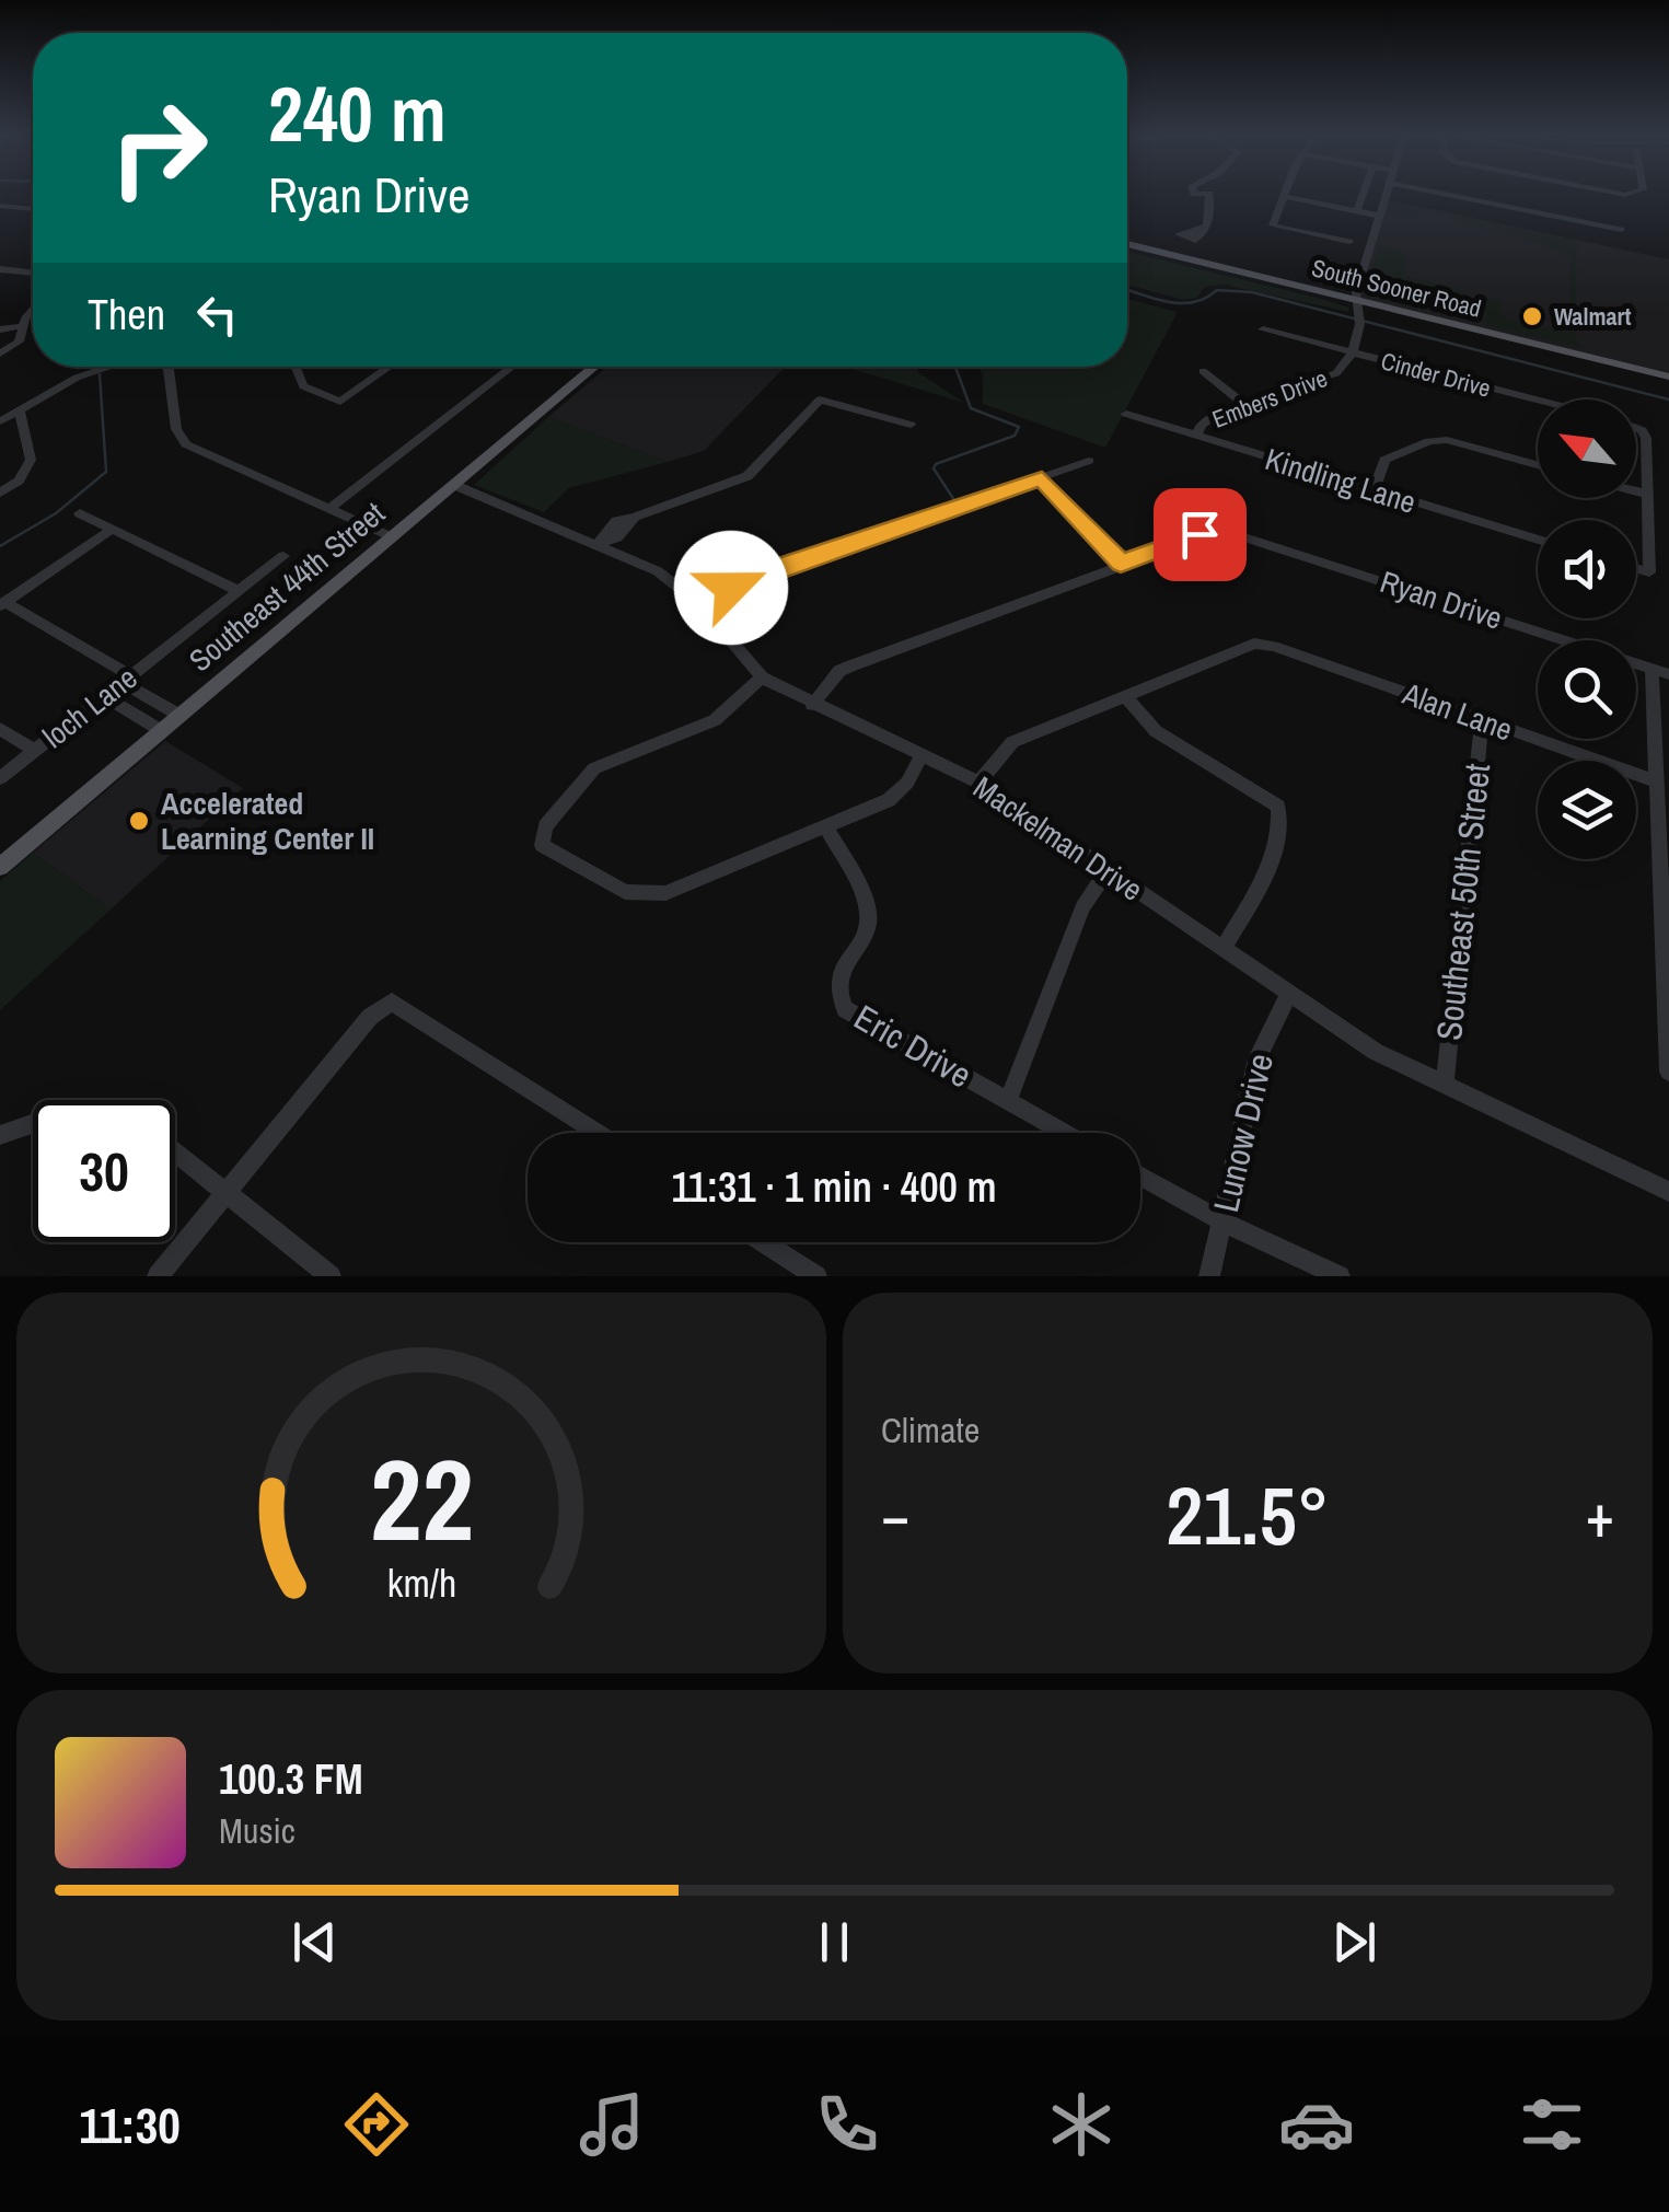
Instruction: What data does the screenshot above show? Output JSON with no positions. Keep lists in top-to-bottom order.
{
  "streets": {
    "main road": ["South Sooner Road", "Southeast 44th Street"],
    "street": [
      "Cinder Drive",
      "Embers Drive",
      "Kindling Lane",
      "Ryan Drive",
      "loch Lane",
      "Alan Lane",
      "Mackelman Drive",
      "Southeast 50th Street",
      "Eric Drive",
      "Lunow Drive"
    ]
  },
  "crossings": [
    ["South Sooner Road", "Embers Drive"],
    ["Cinder Drive", "Embers Drive"],
    ["Embers Drive", "Kindling Lane"],
    ["Southeast 44th Street", "Mackelman Drive"],
    ["Alan Lane", "Southeast 50th Street"],
    ["Mackelman Drive", "Southeast 50th Street"],
    ["Mackelman Drive", "Lunow Drive"]
  ],
  "places": ["Walmart", "Accelerated Learning Center II"],
  "north": "top left",
  "page": {
    "turn": ["240 m", "Ryan Drive"],
    "then": "Then",
    "limit": "30",
    "trip": "11:31 · 1 min · 400 m",
    "tile": "Climate",
    "heat": ["−", "21.5°", "+"],
    "song": ["100.3 FM", "Music"],
    "tabs": "11:30",
    "gauge": ["22", "km/h"]
  }
}
